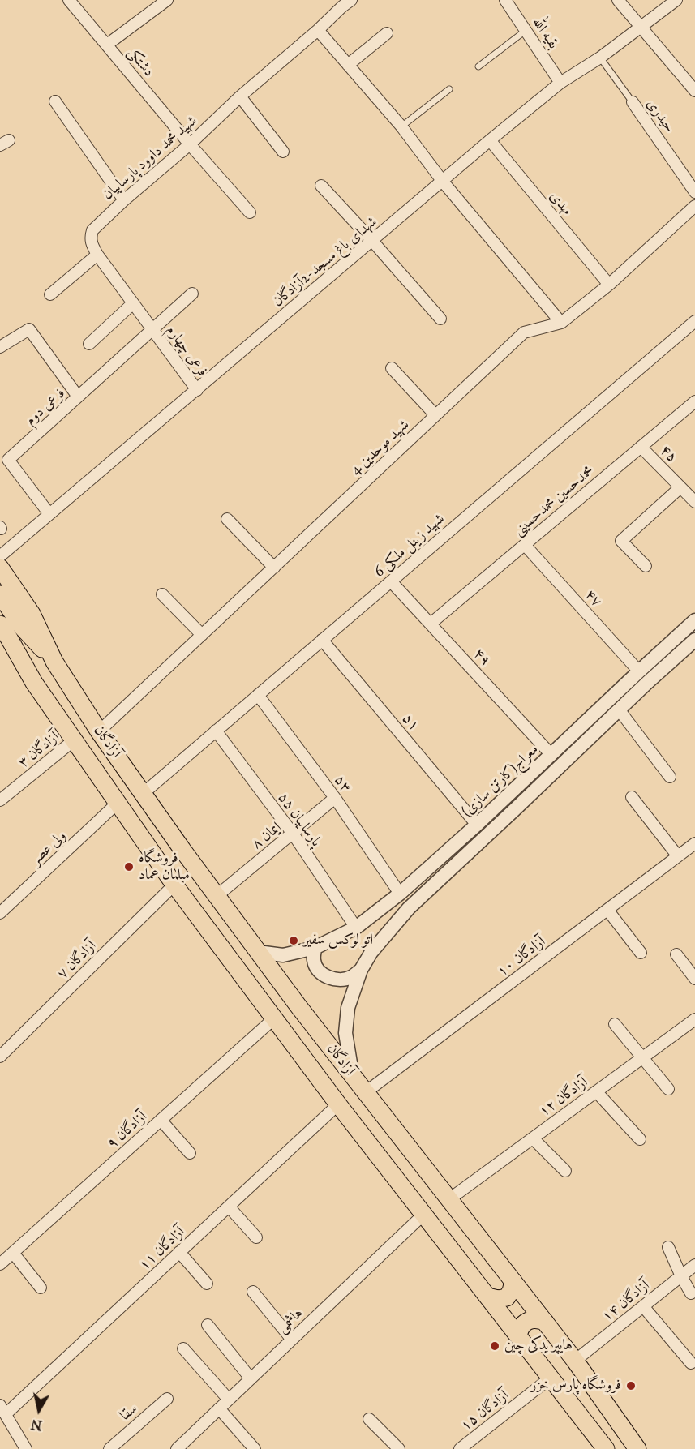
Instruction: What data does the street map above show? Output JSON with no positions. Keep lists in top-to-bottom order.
{
  "streets": {
    "main road": ["آزادگان"],
    "street": [
      "بقیه الله",
      "دشتکی",
      "حیدری",
      "شهید محمد داوود پارساییان",
      "مهدی",
      "شهدای‌ باغ مسجد-2آزادگان",
      "فرعی چهارم",
      "فرعی دوم",
      "4 شهید موحدین",
      "۴۵",
      "محمدحسین محمدحسینی",
      "6 شهید زینل ملکی",
      "۴۷",
      "۴۹",
      "۵۱",
      "۳ آزادگان",
      "معراج(کارتن سازی)",
      "۵۳",
      "پارساییان ۵۵",
      "۸ ایمان",
      "ولی عصر",
      "۱۰ آزادگان",
      "۷ آزادگان",
      "۱۲ آزادگان",
      "۹ آزادگان",
      "۱۱ آزادگان",
      "۱۴ آزادگان",
      "هاشمی",
      "۱۵ آزادگان",
      "سقا"
    ]
  },
  "crossings": [
    ["بقیه الله", "شهدای‌ باغ مسجد-2آزادگان"],
    ["دشتکی", "شهید محمد داوود پارساییان"],
    ["حیدری", "شهدای‌ باغ مسجد-2آزادگان"],
    ["شهید محمد داوود پارساییان", "فرعی چهارم"],
    ["شهید محمد داوود پارساییان", "فرعی دوم"],
    ["مهدی", "شهدای‌ باغ مسجد-2آزادگان"],
    ["مهدی", "4 شهید موحدین"],
    ["شهدای‌ باغ مسجد-2آزادگان", "فرعی چهارم"],
    ["شهدای‌ باغ مسجد-2آزادگان", "فرعی دوم"],
    ["فرعی چهارم", "فرعی دوم"],
    ["4 شهید موحدین", "آزادگان"],
    ["۴۵", "محمدحسین محمدحسینی"],
    ["محمدحسین محمدحسینی", "۴۷"],
    ["محمدحسین محمدحسینی", "۴۹"],
    ["6 شهید زینل ملکی", "۴۹"],
    ["6 شهید زینل ملکی", "۵۱"],
    ["6 شهید زینل ملکی", "آزادگان"],
    ["6 شهید زینل ملکی", "۵۳"],
    ["6 شهید زینل ملکی", "پارساییان ۵۵"],
    ["۴۷", "معراج(کارتن سازی)"],
    ["۴۹", "معراج(کارتن سازی)"],
    ["۵۱", "معراج(کارتن سازی)"],
    ["آزادگان", "۳ آزادگان"],
    ["آزادگان", "معراج(کارتن سازی)"],
    ["آزادگان", "۸ ایمان"],
    ["آزادگان", "ولی عصر"],
    ["آزادگان", "۱۰ آزادگان"],
    ["آزادگان", "۷ آزادگان"],
    ["آزادگان", "۱۲ آزادگان"],
    ["آزادگان", "۹ آزادگان"],
    ["آزادگان", "۱۱ آزادگان"],
    ["آزادگان", "۱۴ آزادگان"],
    ["آزادگان", "هاشمی"],
    ["آزادگان", "۱۵ آزادگان"],
    ["معراج(کارتن سازی)", "۵۳"],
    ["معراج(کارتن سازی)", "پارساییان ۵۵"],
    ["۵۳", "۸ ایمان"],
    ["پارساییان ۵۵", "۸ ایمان"]
  ],
  "places": [
    "فروشگاه مبلمان عماد",
    "اتو لوکس سفیر",
    "هایپر یدکی چین",
    "فروشگاه پارس خزر"
  ],
  "north": "bottom"
}
